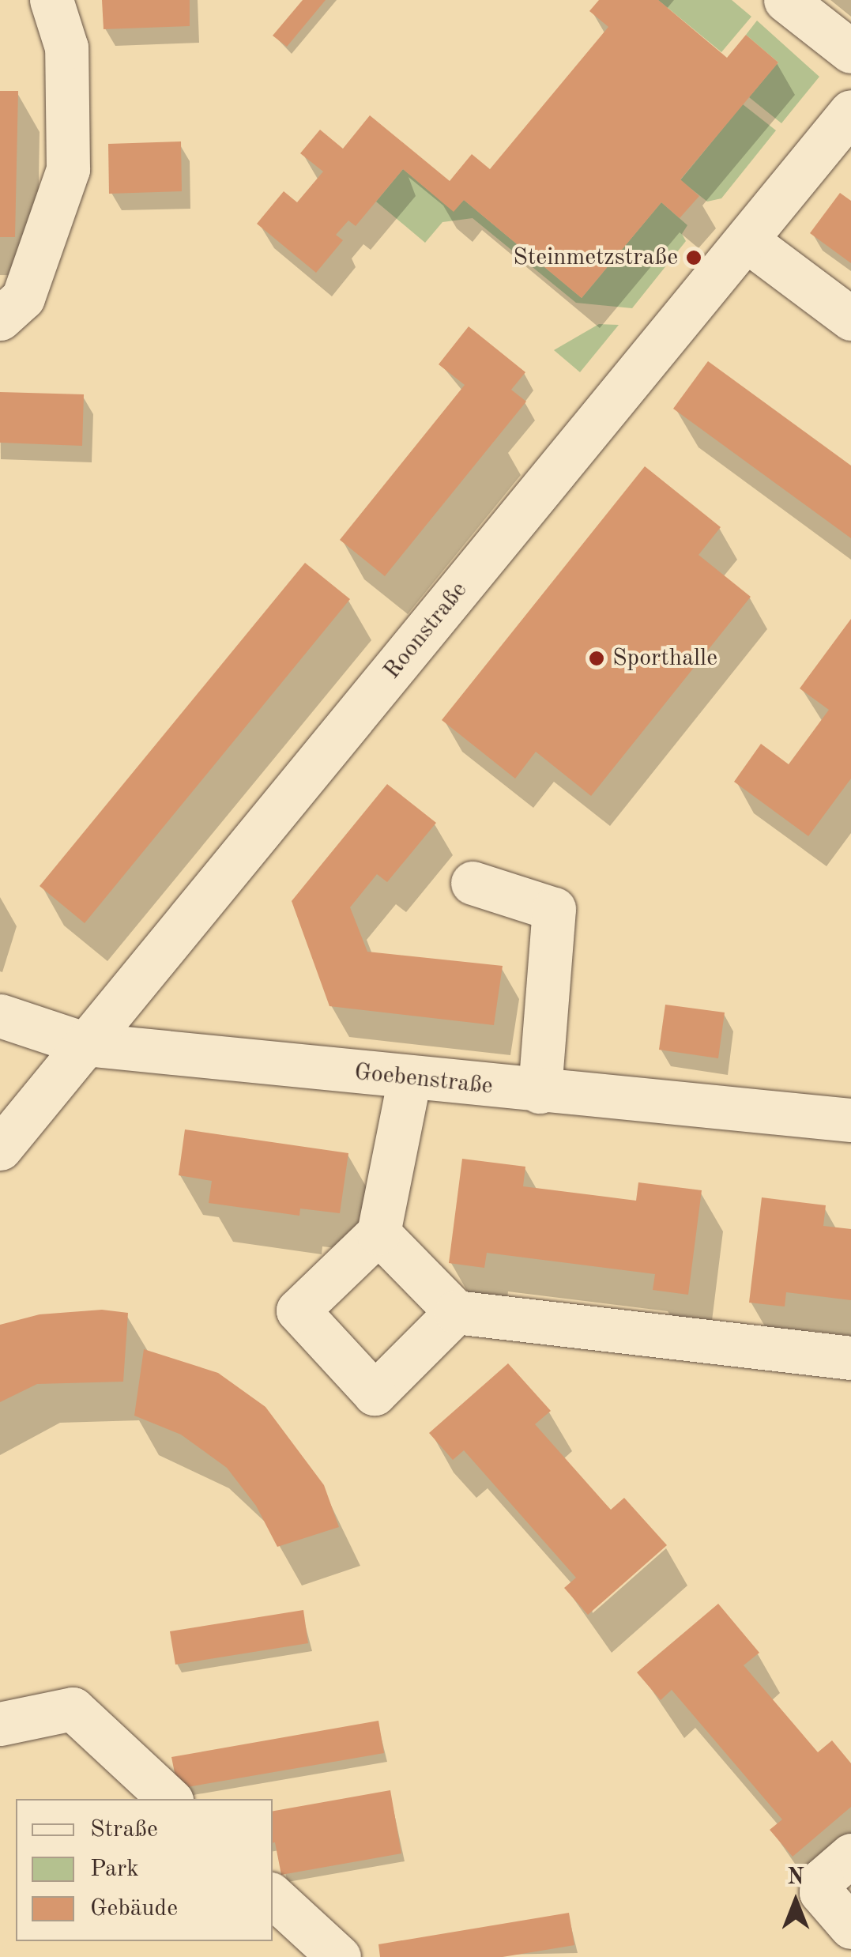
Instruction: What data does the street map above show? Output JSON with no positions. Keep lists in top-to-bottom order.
{
  "streets": {
    "street": ["Roonstraße", "Goebenstraße"]
  },
  "crossings": [
    ["Roonstraße", "Goebenstraße"]
  ],
  "places": ["Steinmetzstraße", "Sporthalle"],
  "legend": ["Straße", "Park", "Gebäude"],
  "north": "top"
}
